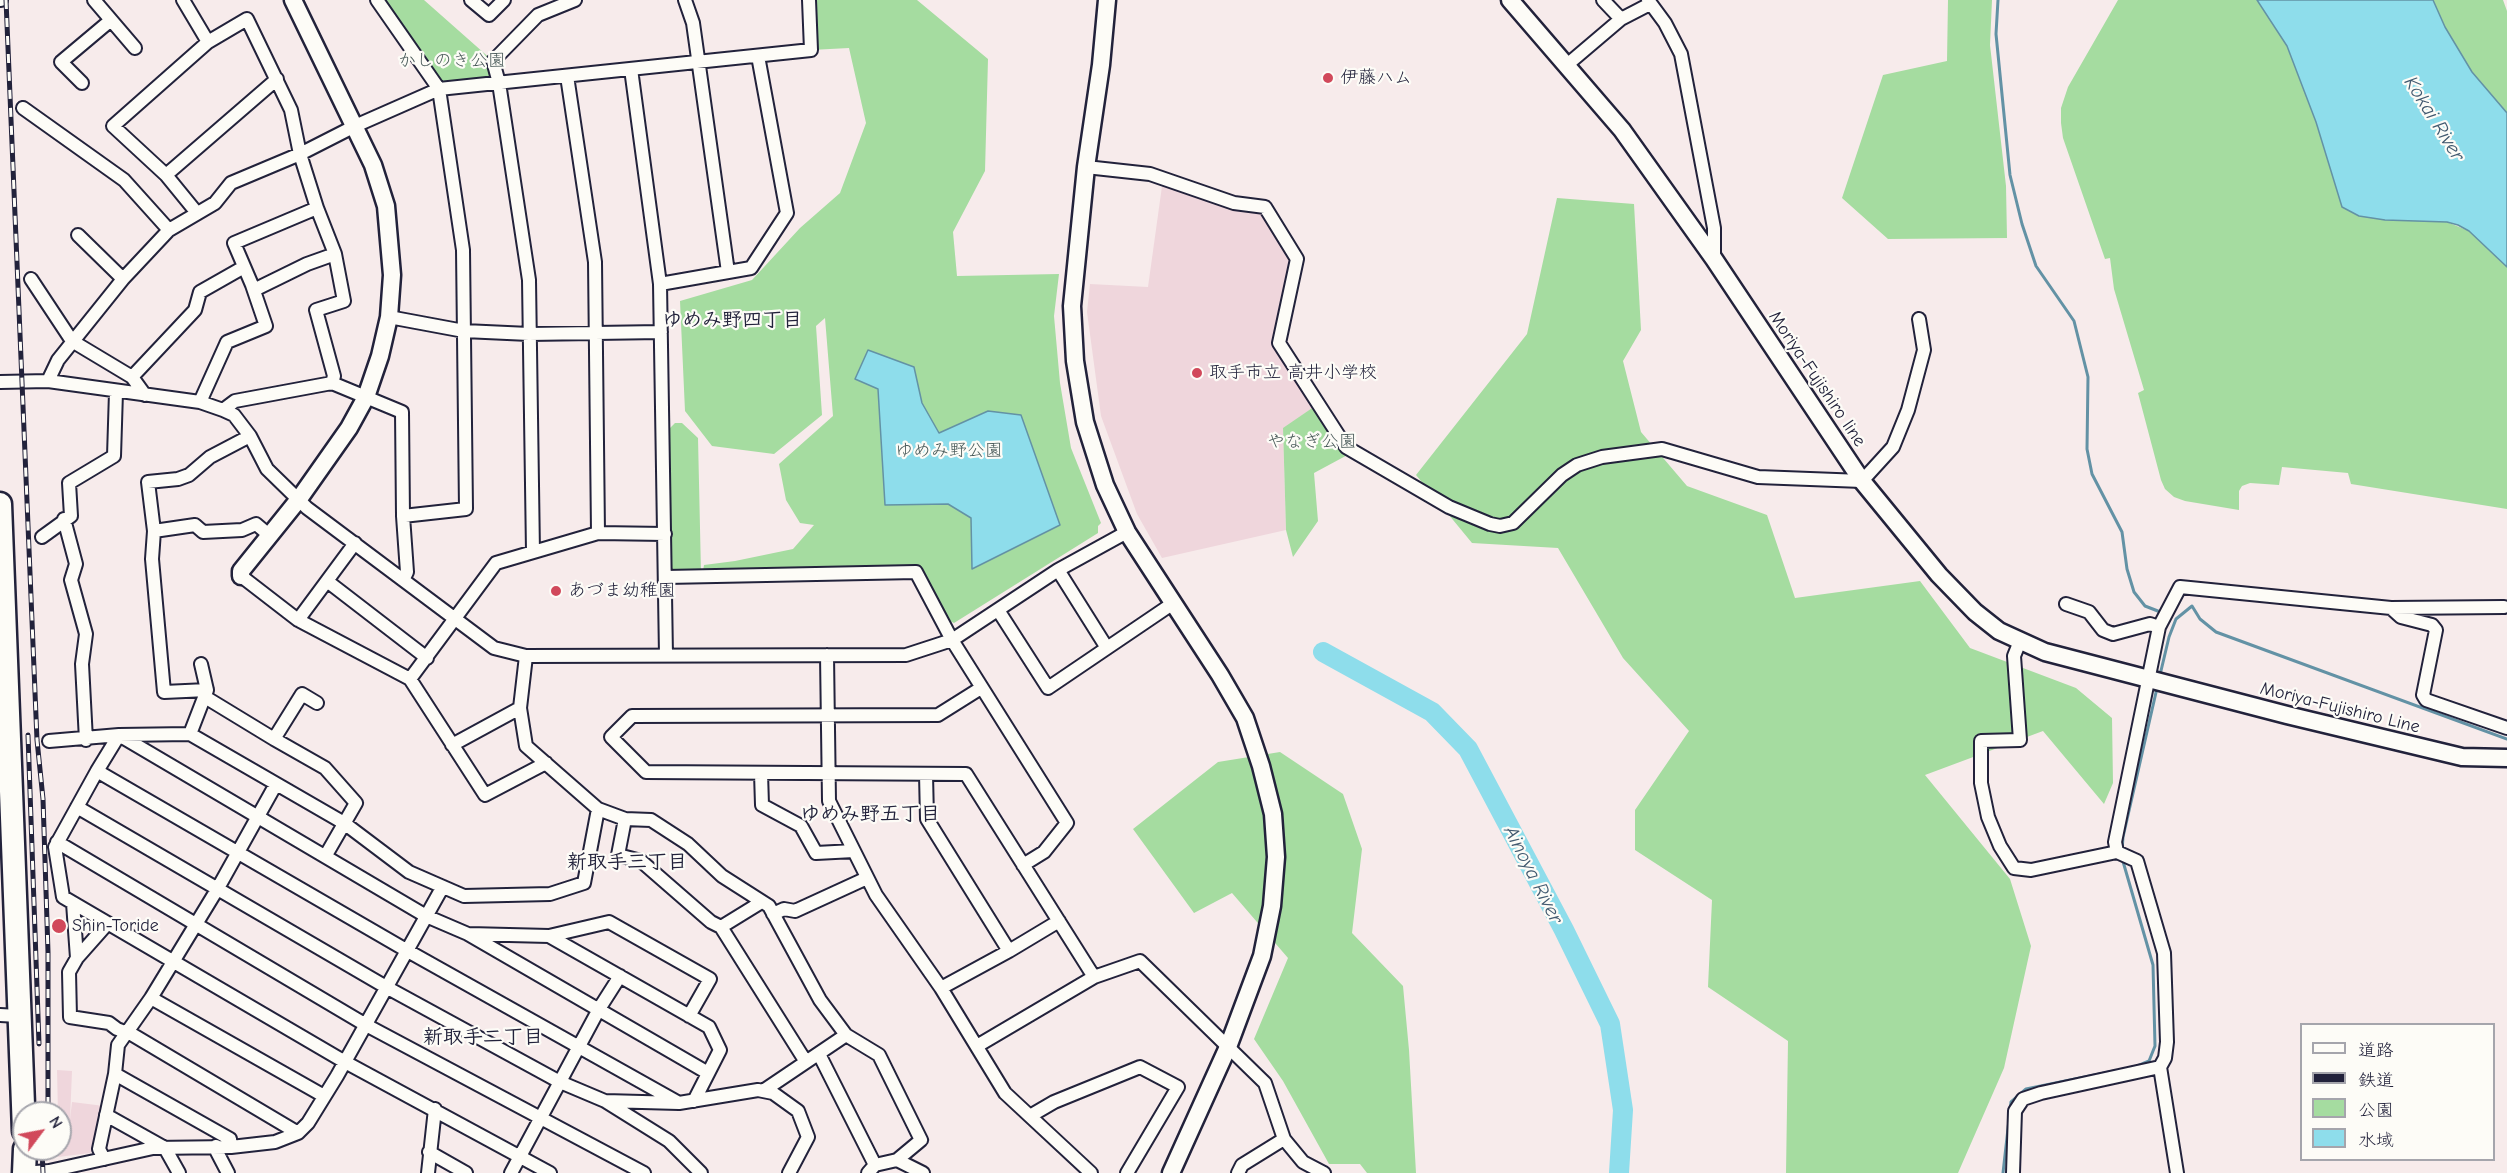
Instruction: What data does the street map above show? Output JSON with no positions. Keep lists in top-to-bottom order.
{
  "streets": {
    "street": ["Moriya-Fujishiro line", "Moriya-Fujishiro Line"]
  },
  "crossings": [
    ["Moriya-Fujishiro line", "Moriya-Fujishiro Line"]
  ],
  "districts": [
    "ゆめみ野四丁目",
    "ゆめみ野五丁目",
    "新取手三丁目",
    "新取手二丁目"
  ],
  "water": ["Kokai River", "Ainoya River"],
  "parks": ["かしのき公園", "やなぎ公園", "ゆめみ野公園"],
  "places": [
    "伊藤ハム",
    "取手市立 高井小学校",
    "あづま幼稚園",
    "Shin-Toride"
  ],
  "legend": [
    "道路",
    "鉄道",
    "公園",
    "水域"
  ],
  "north": "top right"
}
